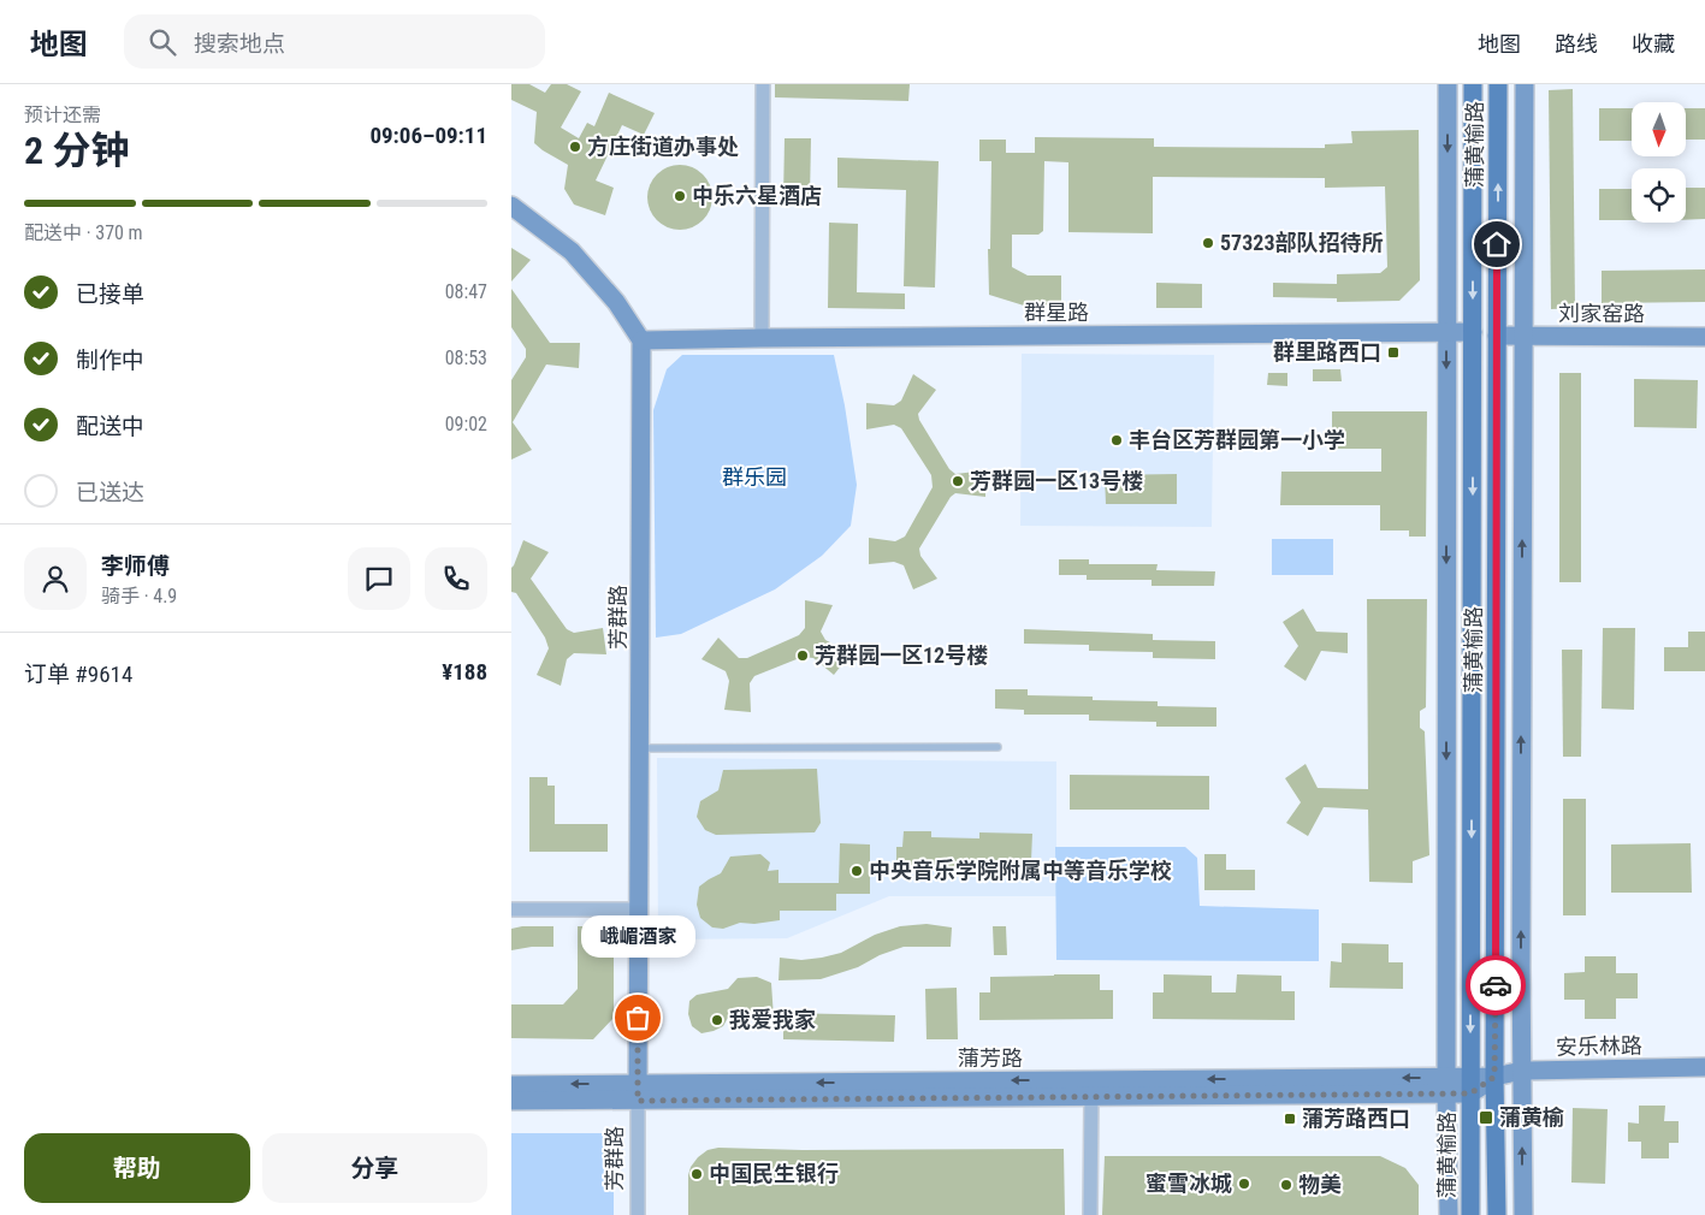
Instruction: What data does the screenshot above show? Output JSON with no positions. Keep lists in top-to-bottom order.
{
  "streets": {
    "main road": ["蒲黄榆路"],
    "street": [
      "群星路",
      "刘家窑路",
      "芳群路",
      "安乐林路",
      "蒲芳路"
    ]
  },
  "crossings": [
    ["蒲黄榆路", "群星路"],
    ["蒲黄榆路", "刘家窑路"],
    ["蒲黄榆路", "安乐林路"],
    ["蒲黄榆路", "蒲芳路"],
    ["群星路", "芳群路"],
    ["芳群路", "蒲芳路"],
    ["安乐林路", "蒲芳路"]
  ],
  "parks": ["群乐园"],
  "places": {
    "other": [
      "方庄街道办事处",
      "中乐六星酒店",
      "57323部队招待所",
      "丰台区芳群园第一小学",
      "芳群园一区13号楼",
      "芳群园一区12号楼",
      "中央音乐学院附属中等音乐学校",
      "峨嵋酒家",
      "我爱我家",
      "中国民生银行",
      "蜜雪冰城",
      "物美"
    ],
    "transit": ["群里路西口", "蒲黄榆", "蒲芳路西口"]
  },
  "north": "bottom",
  "page": {
    "header": "地图",
    "search": "搜索地点",
    "nav": ["地图", "路线", "收藏"],
    "heading": ["2 分钟", "预计还需", "09:06–09:11"],
    "panel": [
      "李师傅",
      "骑手 · 4.9",
      "订单 #9614",
      "¥188"
    ],
    "bar": "配送中 · 370 m",
    "list": [
      ["已接单", "08:47"],
      ["制作中", "08:53"],
      ["配送中", "09:02"],
      "已送达"
    ],
    "bubble": "峨嵋酒家",
    "buttons": ["帮助", "分享"]
  }
}
